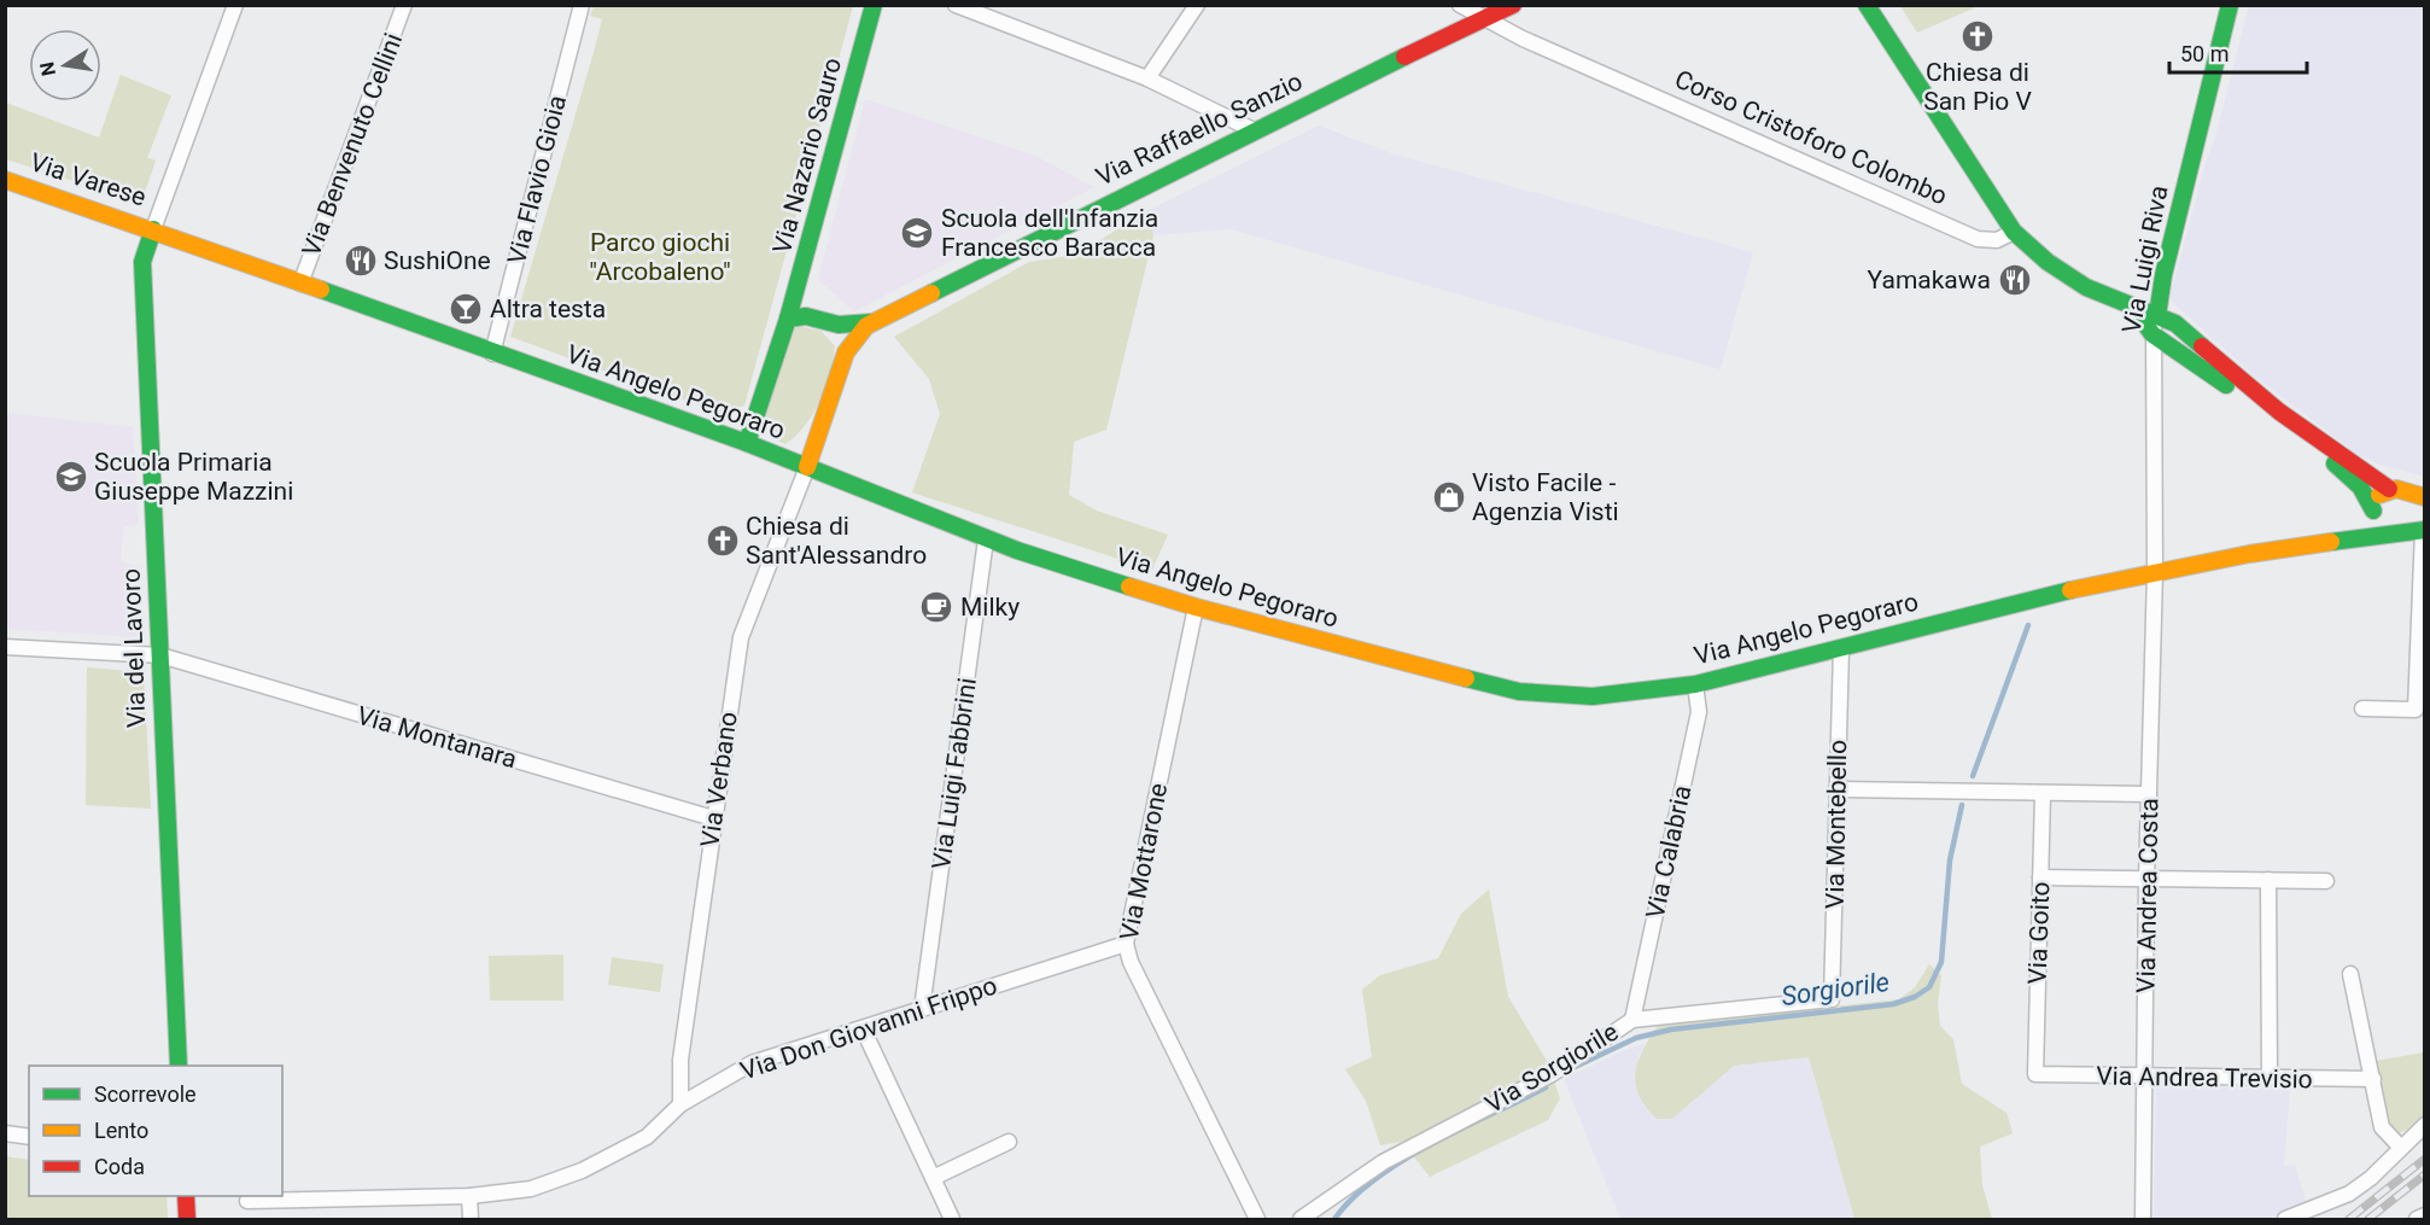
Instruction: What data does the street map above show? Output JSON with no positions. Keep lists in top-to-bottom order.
{
  "streets": {
    "street": [
      "Via Raffaello Sanzio",
      "Corso Cristoforo Colombo",
      "Via Benvenuto Cellini",
      "Via Nazario Sauro",
      "Via Varese",
      "Via Flavio Gioia",
      "Via Luigi Riva",
      "Via Angelo Pegoraro",
      "Via del Lavoro",
      "Via Montanara",
      "Via Luigi Fabbrini",
      "Via Verbano",
      "Via Montebello",
      "Via Calabria",
      "Via Mottarone",
      "Via Andrea Costa",
      "Via Goito",
      "Via Don Giovanni Frippo",
      "Via Sorgiorile",
      "Via Andrea Trevisio"
    ]
  },
  "crossings": [
    ["Via Raffaello Sanzio", "Corso Cristoforo Colombo"],
    ["Via Benvenuto Cellini", "Via Angelo Pegoraro"],
    ["Via Nazario Sauro", "Via Angelo Pegoraro"],
    ["Via Varese", "Via Angelo Pegoraro"],
    ["Via Varese", "Via del Lavoro"],
    ["Via Flavio Gioia", "Via Angelo Pegoraro"],
    ["Via Luigi Riva", "Via Angelo Pegoraro"],
    ["Via Luigi Riva", "Via Andrea Costa"],
    ["Via Angelo Pegoraro", "Via del Lavoro"],
    ["Via Angelo Pegoraro", "Via Luigi Fabbrini"],
    ["Via Angelo Pegoraro", "Via Verbano"],
    ["Via Angelo Pegoraro", "Via Montebello"],
    ["Via Angelo Pegoraro", "Via Calabria"],
    ["Via Angelo Pegoraro", "Via Mottarone"],
    ["Via Angelo Pegoraro", "Via Andrea Costa"],
    ["Via del Lavoro", "Via Montanara"],
    ["Via Montanara", "Via Verbano"],
    ["Via Luigi Fabbrini", "Via Don Giovanni Frippo"],
    ["Via Verbano", "Via Don Giovanni Frippo"],
    ["Via Montebello", "Via Sorgiorile"],
    ["Via Calabria", "Via Sorgiorile"],
    ["Via Mottarone", "Via Don Giovanni Frippo"],
    ["Via Andrea Costa", "Via Andrea Trevisio"],
    ["Via Goito", "Via Andrea Trevisio"]
  ],
  "water": ["Sorgiorile"],
  "parks": ["Parco giochi \"Arcobaleno\""],
  "places": {
    "church": ["Chiesa di San Pio V", "Chiesa di Sant'Alessandro"],
    "school or university": ["Scuola dell'Infanzia Francesco Baracca", "Scuola Primaria Giuseppe Mazzini"],
    "restaurant": ["SushiOne", "Yamakawa"],
    "bar": ["Altra testa"],
    "shop": ["Visto Facile - Agenzia Visti"],
    "cafe": ["Milky"]
  },
  "legend": ["Scorrevole", "Lento", "Coda"],
  "scale_bar": "50 m",
  "north": "left"
}
